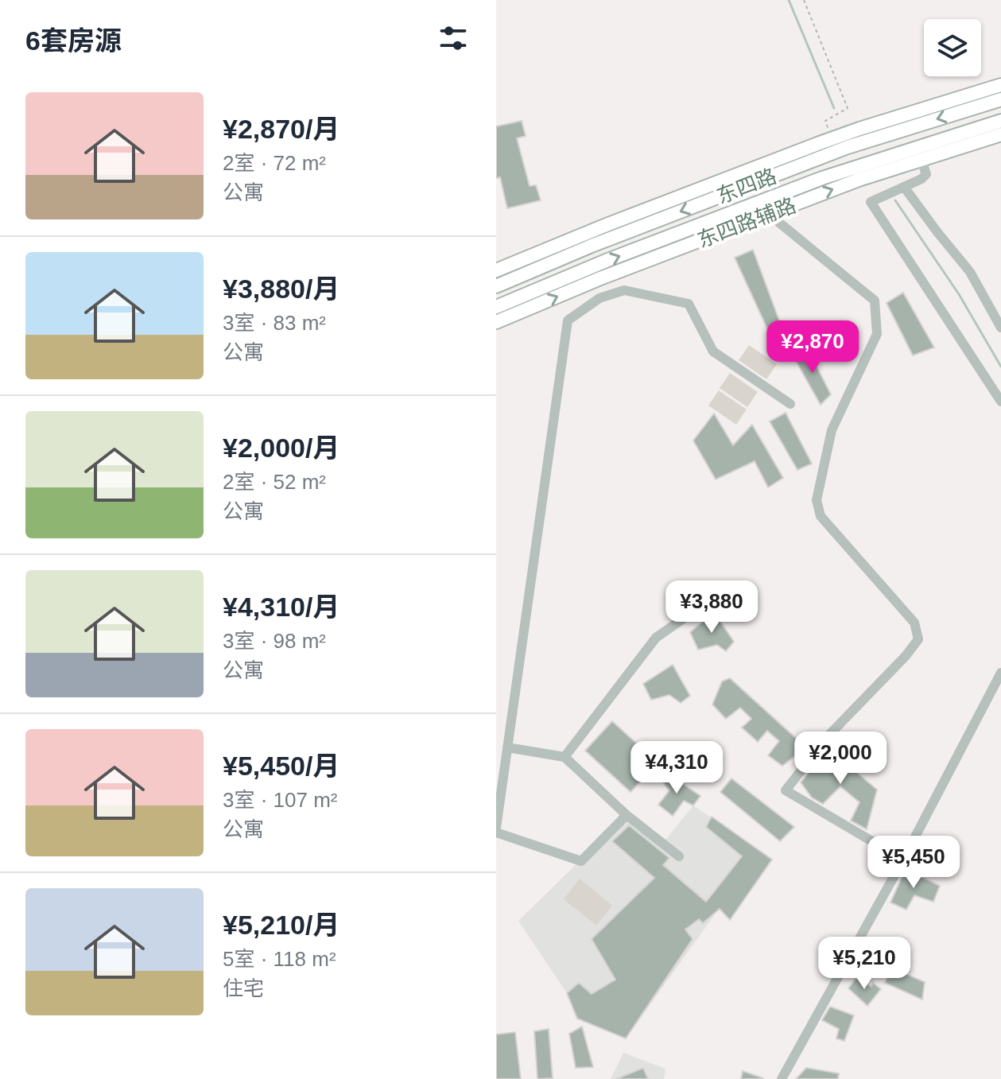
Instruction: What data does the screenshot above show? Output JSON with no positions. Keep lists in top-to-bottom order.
{
  "streets": {
    "main road": ["东四路", "东四路辅路"]
  },
  "page": {
    "heading": "6套房源",
    "list": [
      {
        "name": "¥2,870/月",
        "note": "2室 · 72 m² · 公寓"
      },
      {
        "name": "¥3,880/月",
        "note": "3室 · 83 m² · 公寓"
      },
      {
        "name": "¥2,000/月",
        "note": "2室 · 52 m² · 公寓"
      },
      {
        "name": "¥4,310/月",
        "note": "3室 · 98 m² · 公寓"
      },
      {
        "name": "¥5,450/月",
        "note": "3室 · 107 m² · 公寓"
      },
      {
        "name": "¥5,210/月",
        "note": "5室 · 118 m² · 住宅"
      }
    ],
    "price": [
      "¥2,870",
      "¥3,880",
      "¥2,000",
      "¥4,310",
      "¥5,450",
      "¥5,210"
    ]
  }
}
